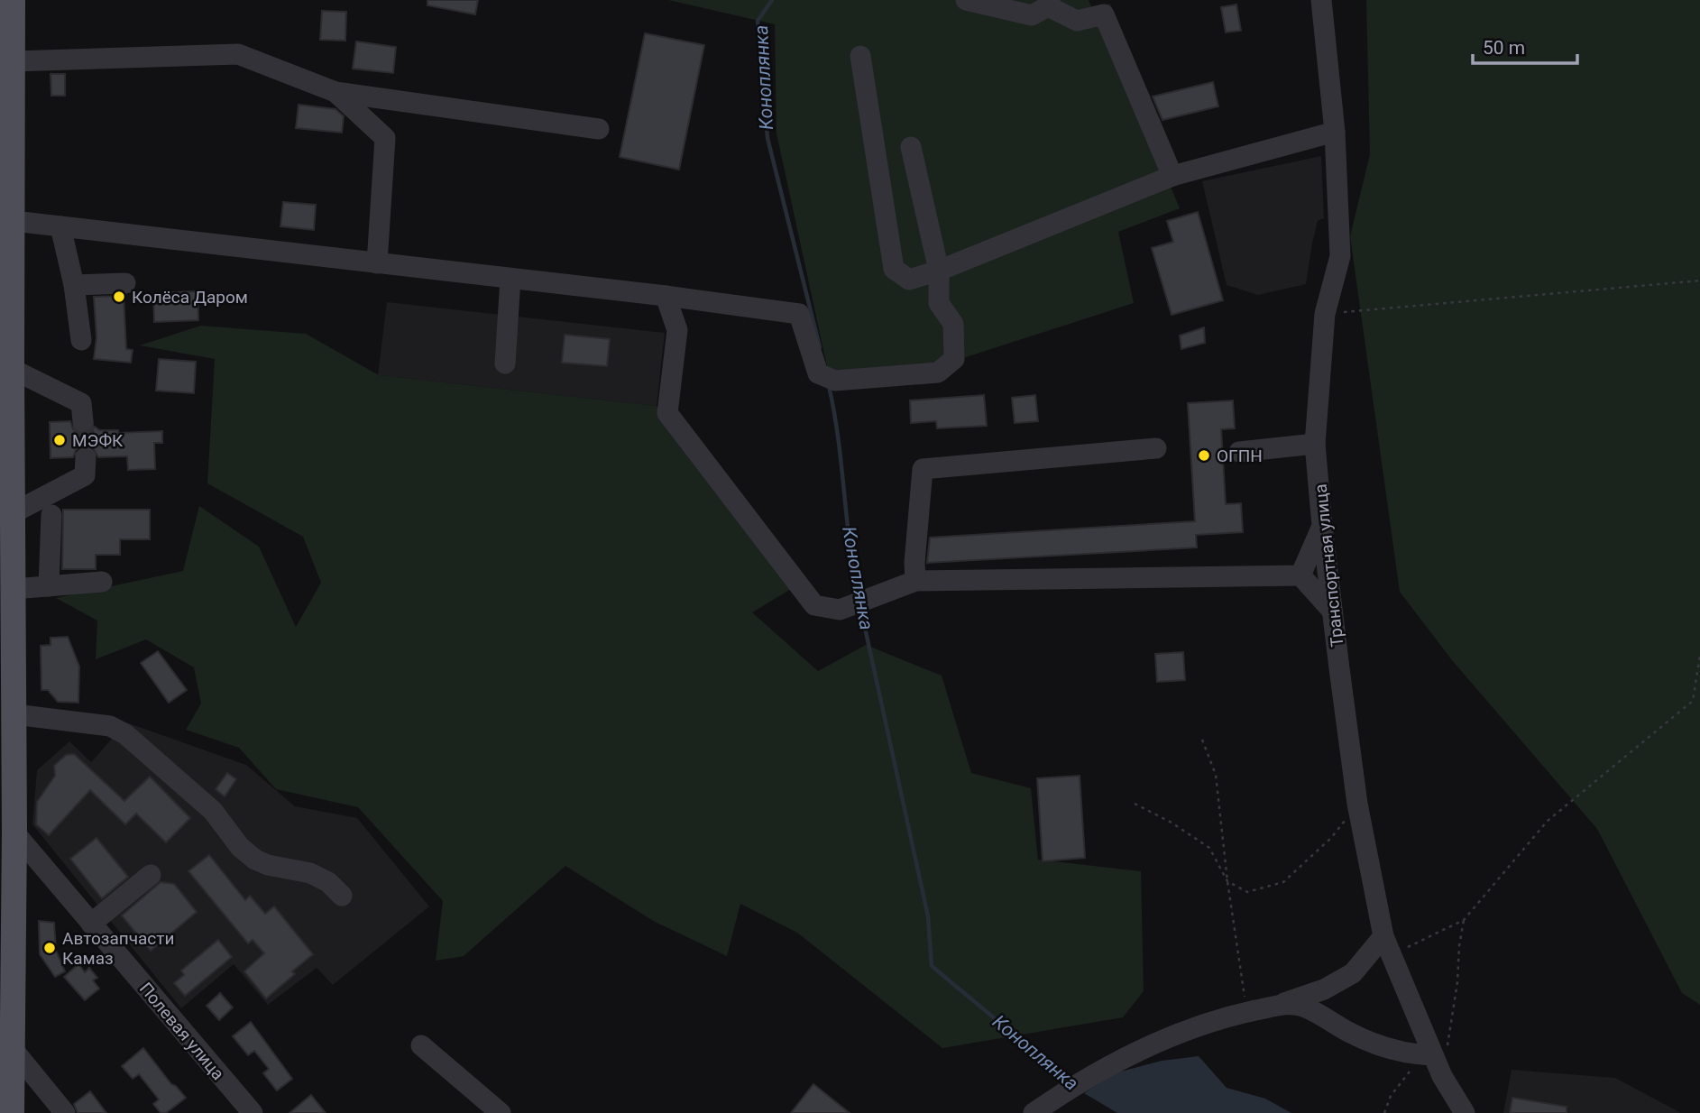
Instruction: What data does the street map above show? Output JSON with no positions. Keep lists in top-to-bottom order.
{
  "streets": {
    "street": ["Транспортная улица", "Полевая улица"]
  },
  "water": ["Коноплянка"],
  "places": [
    "Колёса Даром",
    "МЭФК",
    "ОГПН",
    "Автозапчасти Камаз"
  ],
  "scale_bar": "50 m"
}
